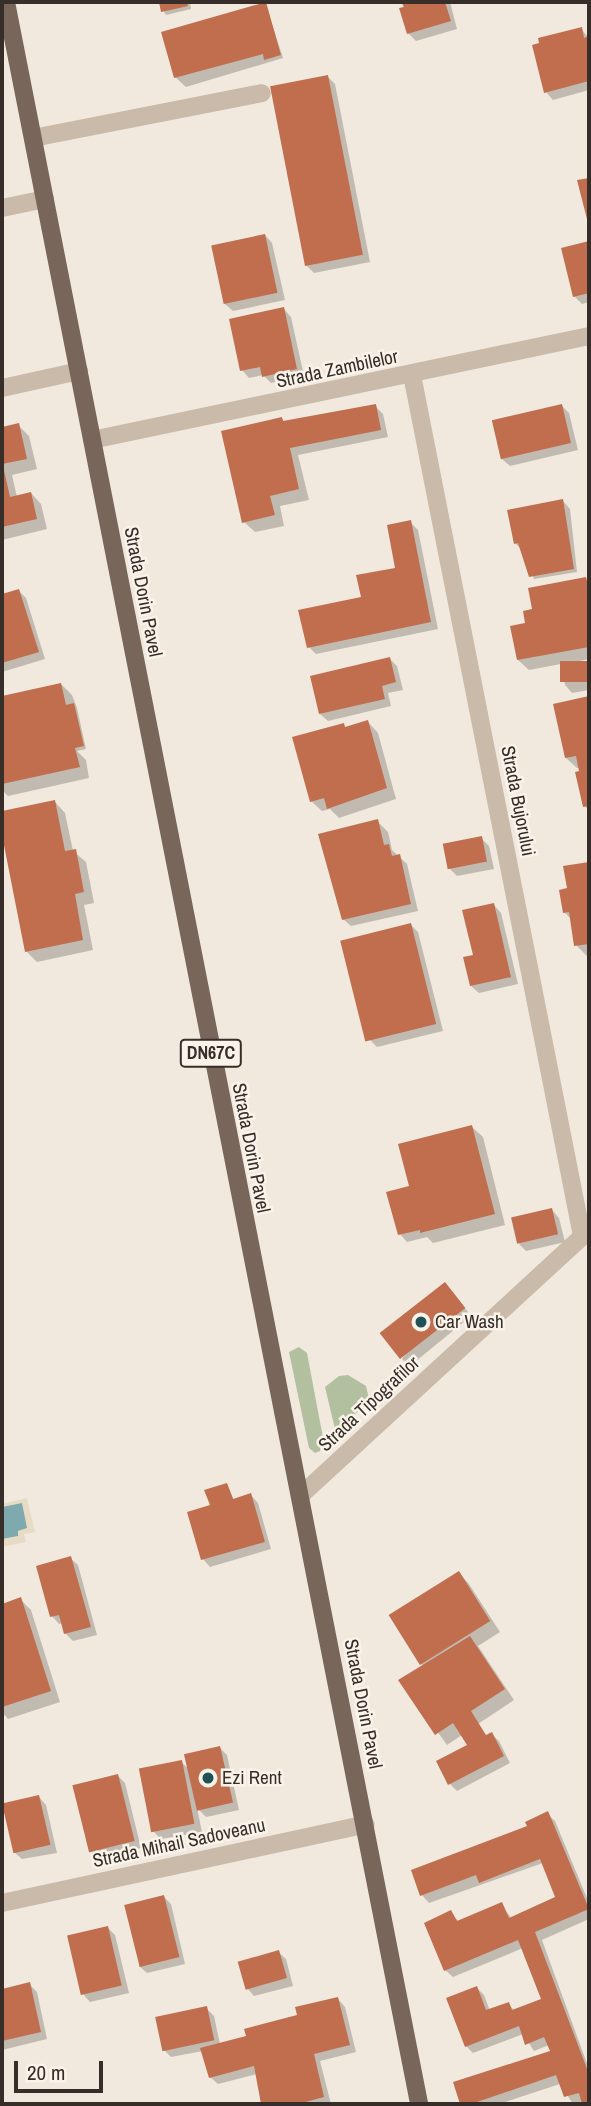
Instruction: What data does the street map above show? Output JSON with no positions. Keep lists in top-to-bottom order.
{
  "streets": {
    "main road": ["Strada Dorin Pavel", "DN67C"],
    "street": [
      "Strada Zambilelor",
      "Strada Bujorului",
      "Strada Tipografilor",
      "Strada Mihail Sadoveanu"
    ]
  },
  "crossings": [
    ["Strada Zambilelor", "Strada Dorin Pavel"],
    ["Strada Zambilelor", "Strada Bujorului"],
    ["Strada Dorin Pavel", "Strada Tipografilor"],
    ["Strada Dorin Pavel", "Strada Mihail Sadoveanu"],
    ["Strada Bujorului", "Strada Tipografilor"]
  ],
  "places": ["Car Wash", "Ezi Rent"],
  "scale_bar": "20 m"
}
